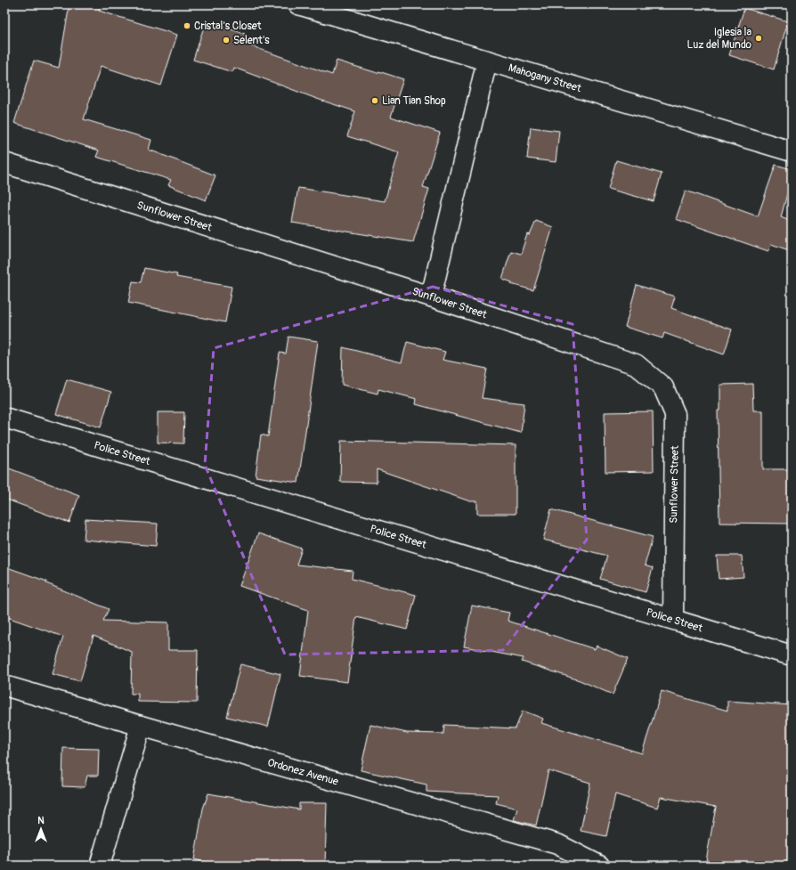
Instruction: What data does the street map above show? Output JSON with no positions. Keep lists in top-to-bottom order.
{
  "streets": {
    "street": [
      "Mahogany Street",
      "Sunflower Street",
      "Police Street",
      "Ordonez Avenue"
    ]
  },
  "crossings": [
    ["Sunflower Street", "Police Street"]
  ],
  "places": [
    "Cristal's Closet",
    "Iglesia la Luz del Mundo",
    "Selent's",
    "Lian Tian Shop"
  ],
  "north": "top"
}
